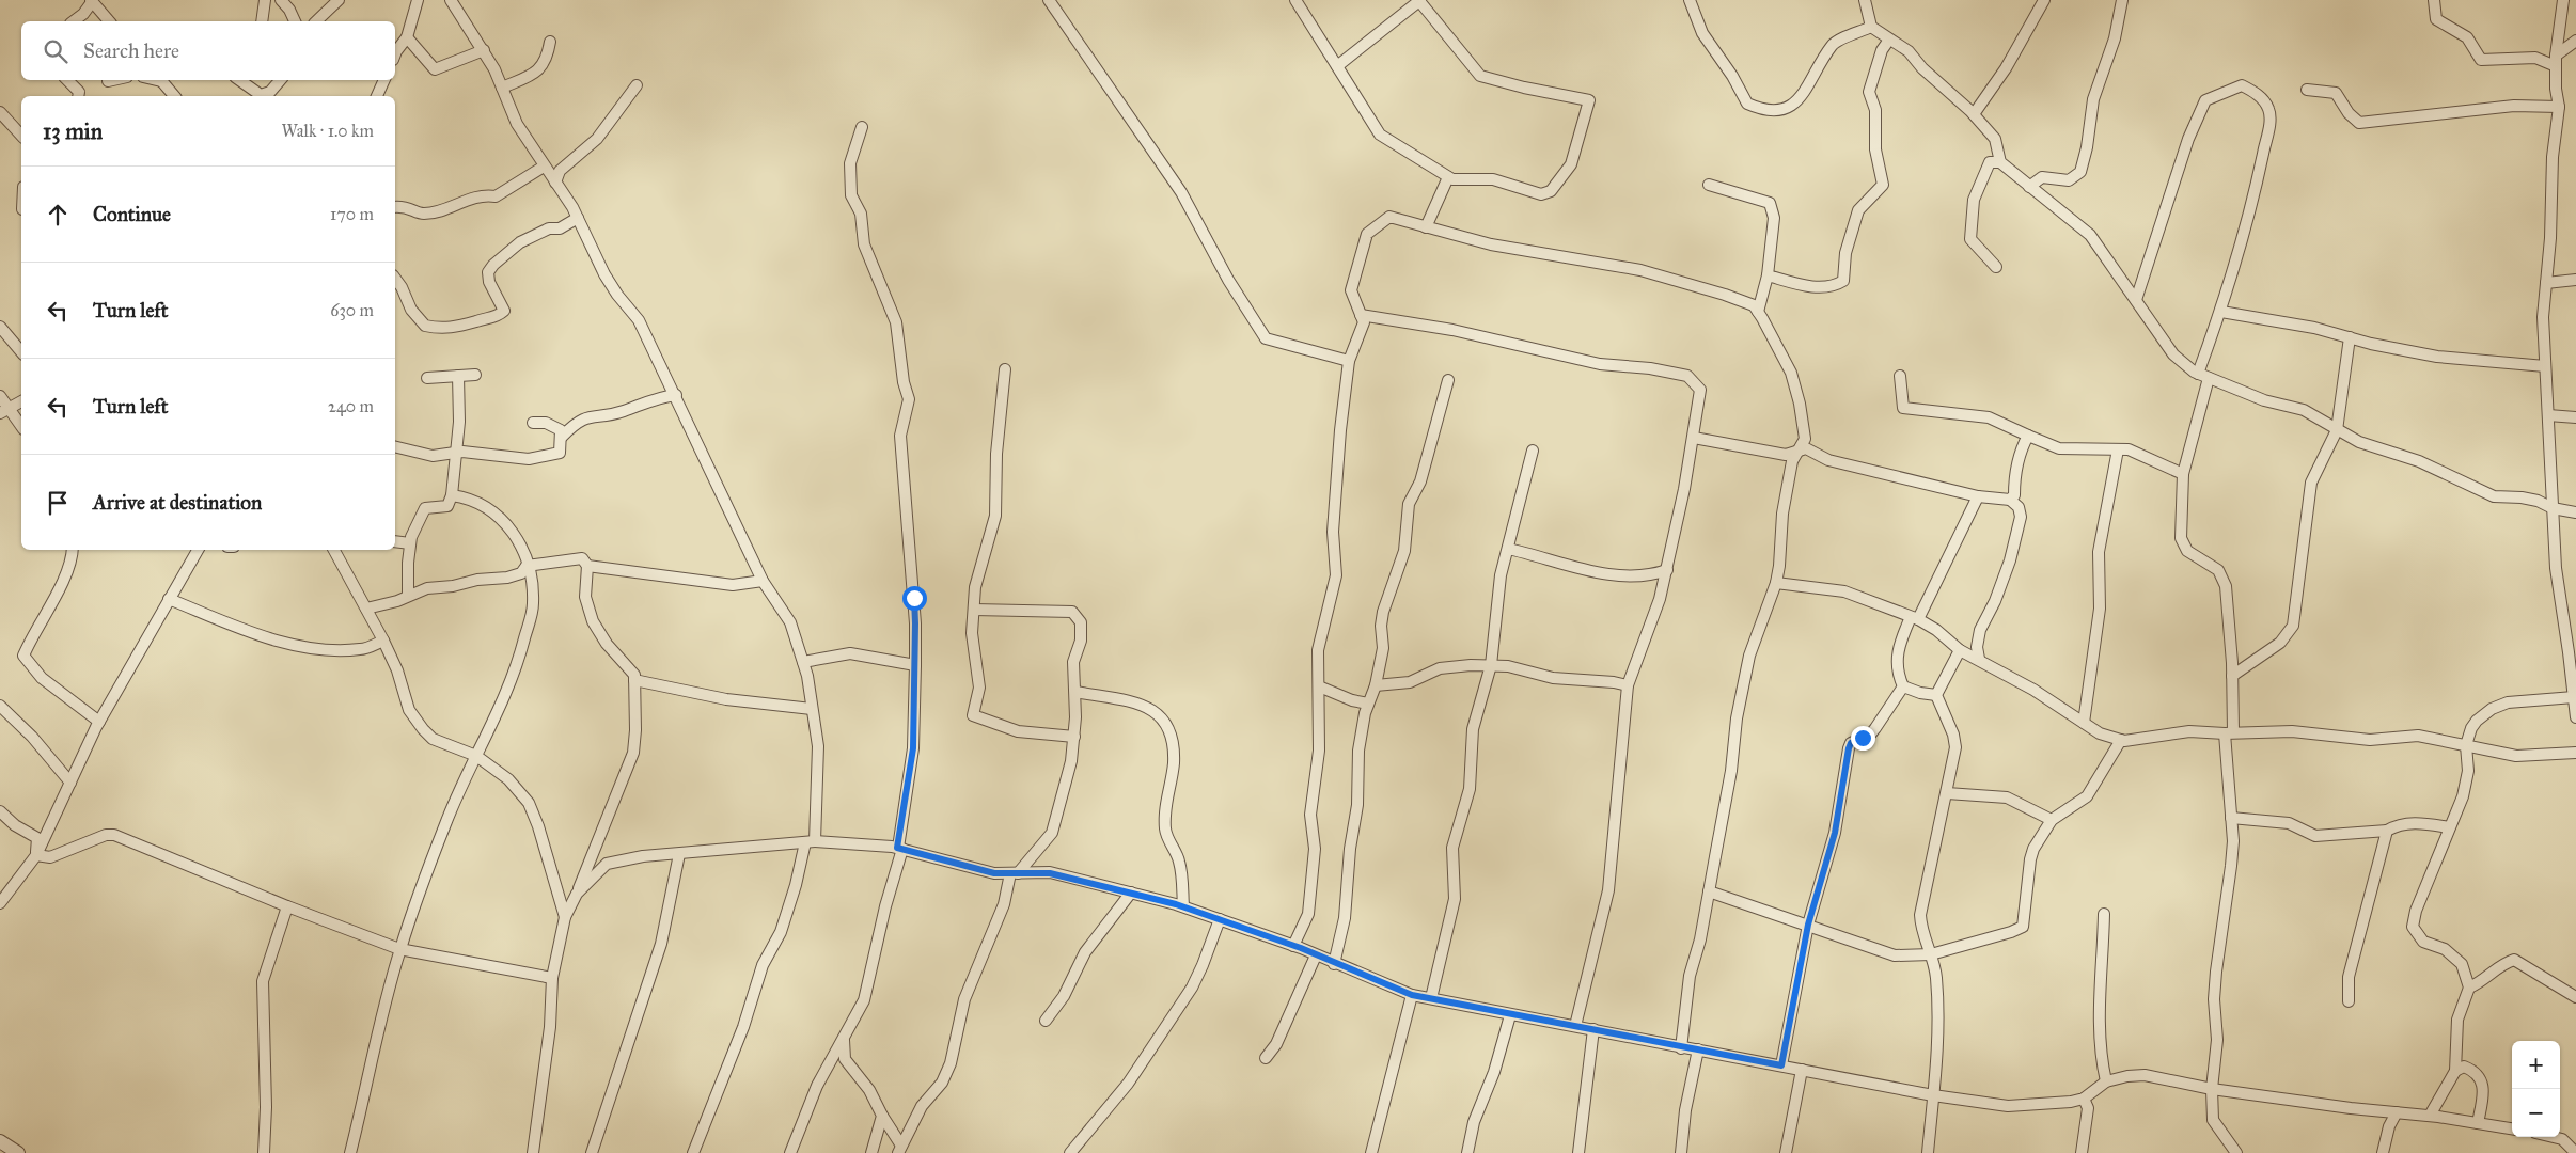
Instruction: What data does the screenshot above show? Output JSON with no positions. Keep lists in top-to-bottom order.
{
  "page": {
    "search": "Search here",
    "heading": ["13 min", "Walk · 1.0 km"],
    "list": [
      ["Continue", "170 m"],
      ["Turn left", "630 m"],
      ["Turn left", "240 m"],
      "Arrive at destination"
    ],
    "map_buttons": ["+", "−"]
  }
}
